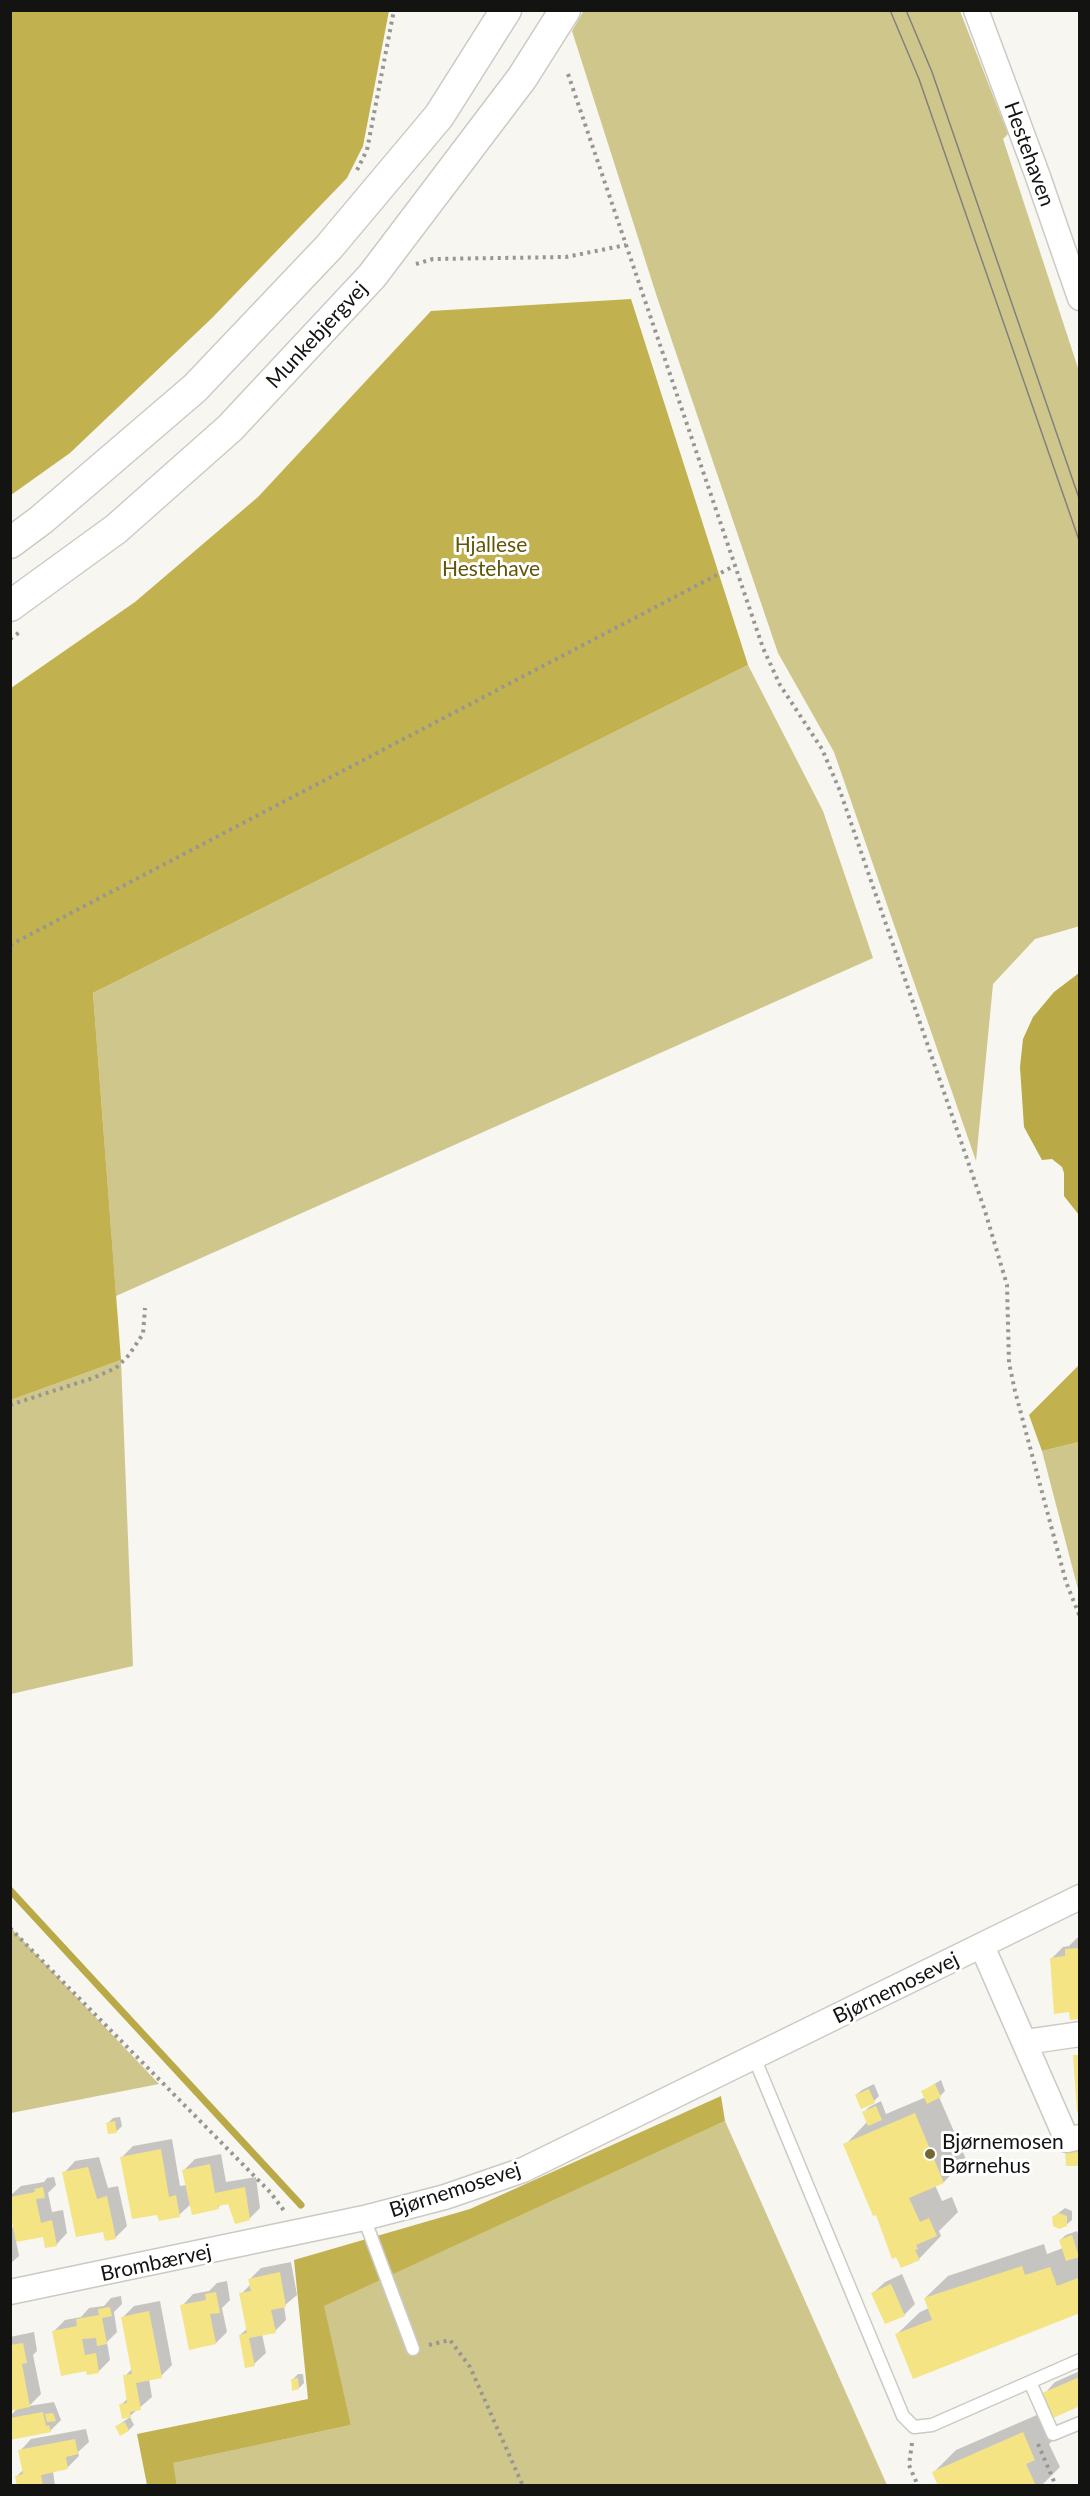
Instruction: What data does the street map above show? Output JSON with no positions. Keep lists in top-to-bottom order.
{
  "streets": {
    "street": [
      "Hestehaven",
      "Munkebjergvej",
      "Bjørnemosevej",
      "Brombærvej"
    ]
  },
  "crossings": [
    ["Bjørnemosevej", "Brombærvej"]
  ],
  "parks": ["Hjallese Hestehave"],
  "places": ["Bjørnemosen Børnehus"]
}
